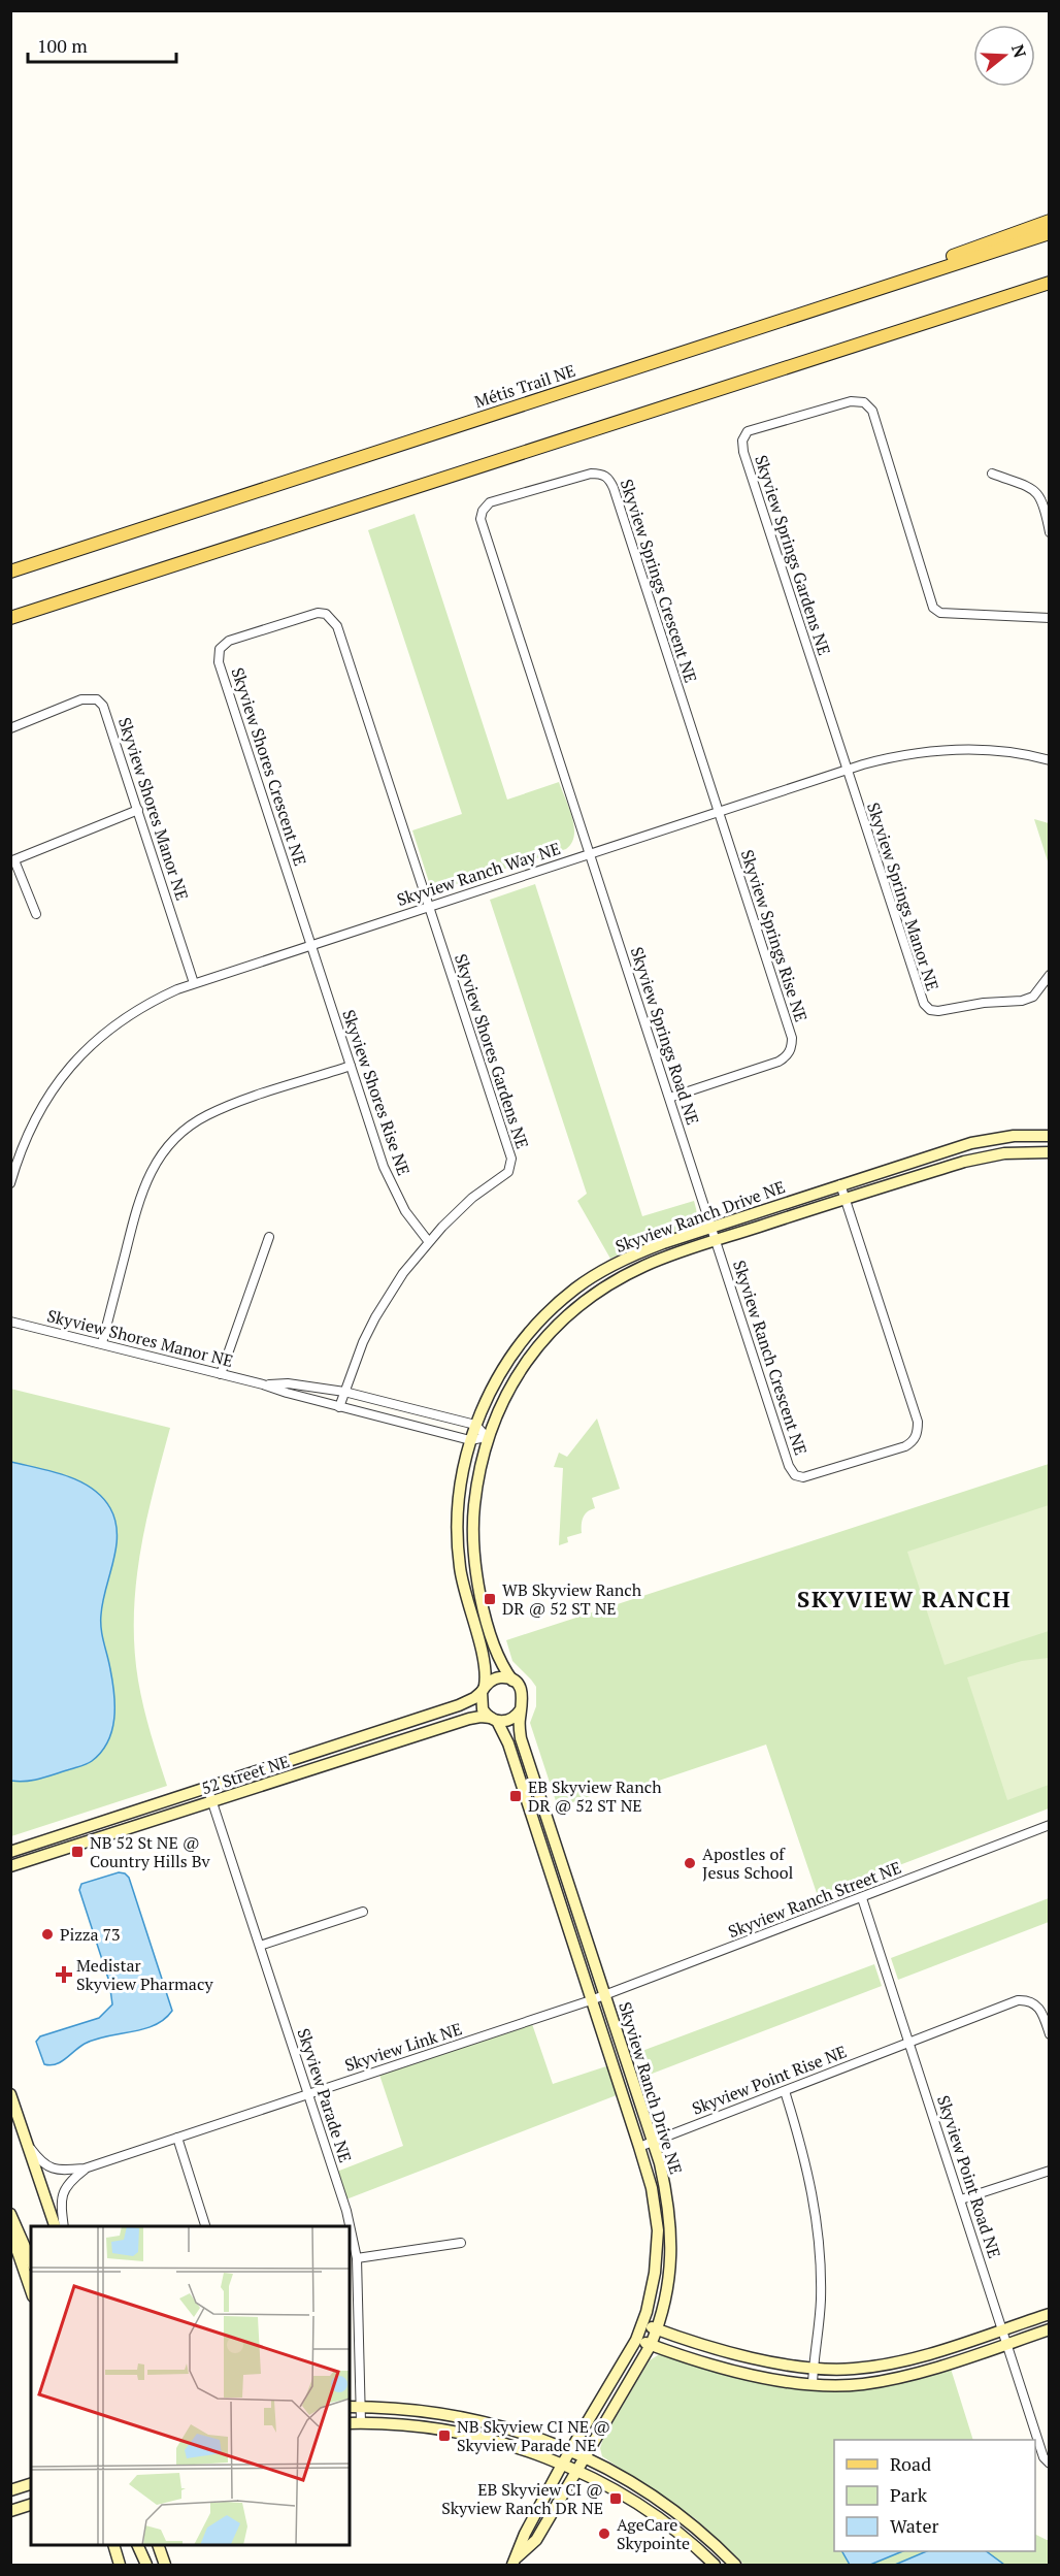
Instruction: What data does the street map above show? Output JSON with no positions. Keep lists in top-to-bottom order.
{
  "streets": {
    "main road": ["Métis Trail NE"],
    "street": [
      "Skyview Springs Gardens NE",
      "Skyview Springs Crescent NE",
      "Skyview Shores Crescent NE",
      "Skyview Shores Manor NE",
      "Skyview Ranch Way NE",
      "Skyview Springs Manor NE",
      "Skyview Springs Rise NE",
      "Skyview Springs Road NE",
      "Skyview Shores Gardens NE",
      "Skyview Shores Rise NE",
      "Skyview Ranch Drive NE",
      "Skyview Ranch Crescent NE",
      "52 Street NE",
      "Skyview Ranch Street NE",
      "Skyview Link NE",
      "Skyview Point Rise NE",
      "Skyview Parade NE",
      "Skyview Point Road NE"
    ]
  },
  "crossings": [
    ["Skyview Springs Gardens NE", "Skyview Ranch Way NE"],
    ["Skyview Springs Gardens NE", "Skyview Springs Manor NE"],
    ["Skyview Springs Crescent NE", "Skyview Ranch Way NE"],
    ["Skyview Springs Crescent NE", "Skyview Springs Rise NE"],
    ["Skyview Springs Crescent NE", "Skyview Springs Road NE"],
    ["Skyview Shores Crescent NE", "Skyview Ranch Way NE"],
    ["Skyview Shores Crescent NE", "Skyview Shores Gardens NE"],
    ["Skyview Shores Crescent NE", "Skyview Shores Rise NE"],
    ["Skyview Shores Manor NE", "Skyview Ranch Way NE"],
    ["Skyview Shores Manor NE", "Skyview Shores Gardens NE"],
    ["Skyview Shores Manor NE", "Skyview Ranch Drive NE"],
    ["Skyview Ranch Way NE", "Skyview Springs Manor NE"],
    ["Skyview Ranch Way NE", "Skyview Springs Rise NE"],
    ["Skyview Ranch Way NE", "Skyview Springs Road NE"],
    ["Skyview Ranch Way NE", "Skyview Shores Gardens NE"],
    ["Skyview Ranch Way NE", "Skyview Shores Rise NE"],
    ["Skyview Springs Rise NE", "Skyview Springs Road NE"],
    ["Skyview Springs Road NE", "Skyview Ranch Drive NE"],
    ["Skyview Springs Road NE", "Skyview Ranch Crescent NE"],
    ["Skyview Shores Gardens NE", "Skyview Shores Rise NE"],
    ["Skyview Ranch Drive NE", "Skyview Ranch Crescent NE"],
    ["Skyview Ranch Drive NE", "52 Street NE"],
    ["Skyview Ranch Drive NE", "Skyview Ranch Street NE"],
    ["Skyview Ranch Drive NE", "Skyview Link NE"],
    ["Skyview Ranch Drive NE", "Skyview Point Rise NE"],
    ["52 Street NE", "Skyview Parade NE"],
    ["Skyview Ranch Street NE", "Skyview Link NE"],
    ["Skyview Ranch Street NE", "Skyview Point Road NE"],
    ["Skyview Link NE", "Skyview Parade NE"],
    ["Skyview Point Rise NE", "Skyview Point Road NE"]
  ],
  "districts": ["SKYVIEW RANCH"],
  "places": {
    "transit": [
      "WB Skyview Ranch DR @ 52 ST NE",
      "EB Skyview Ranch DR @ 52 ST NE",
      "NB 52 St NE @ Country Hills Bv",
      "NB Skyview CI NE @ Skyview Parade NE",
      "EB Skyview CI @ Skyview Ranch DR NE"
    ],
    "other": ["Apostles of Jesus School", "Pizza 73", "AgeCare Skypointe"],
    "health": ["Medistar Skyview Pharmacy"]
  },
  "legend": ["Road", "Park", "Water"],
  "scale_bar": "100 m",
  "north": "right"
}
